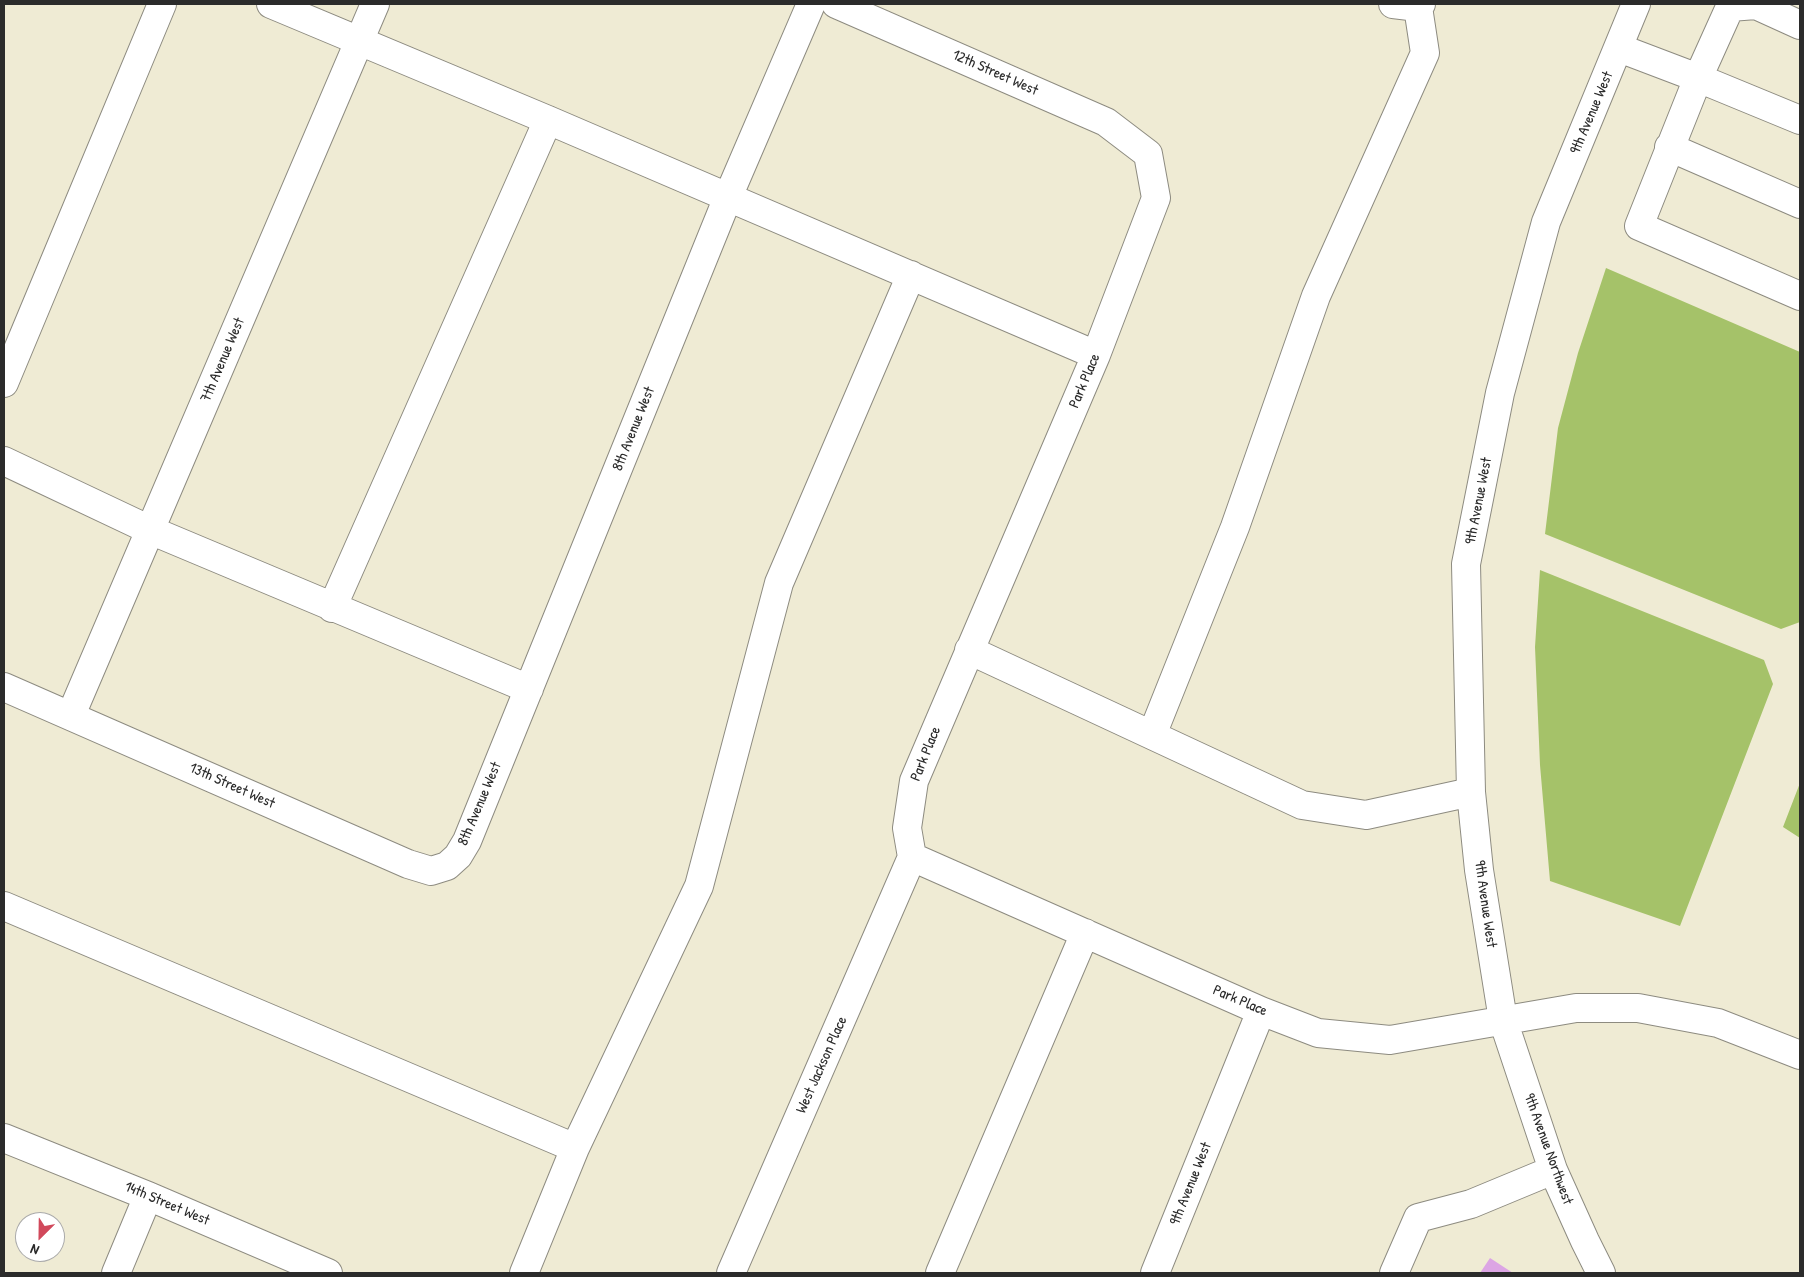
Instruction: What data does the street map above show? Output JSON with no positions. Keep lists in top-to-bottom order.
{
  "streets": {
    "street": [
      "12th Street West",
      "9th Avenue West",
      "7th Avenue West",
      "Park Place",
      "8th Avenue West",
      "13th Street West",
      "West Jackson Place",
      "9th Avenue Northwest",
      "14th Street West"
    ]
  },
  "crossings": [
    ["12th Street West", "Park Place"],
    ["9th Avenue West", "Park Place"],
    ["9th Avenue West", "9th Avenue Northwest"],
    ["7th Avenue West", "13th Street West"],
    ["Park Place", "West Jackson Place"],
    ["Park Place", "9th Avenue Northwest"],
    ["8th Avenue West", "13th Street West"]
  ],
  "north": "bottom left"
}
